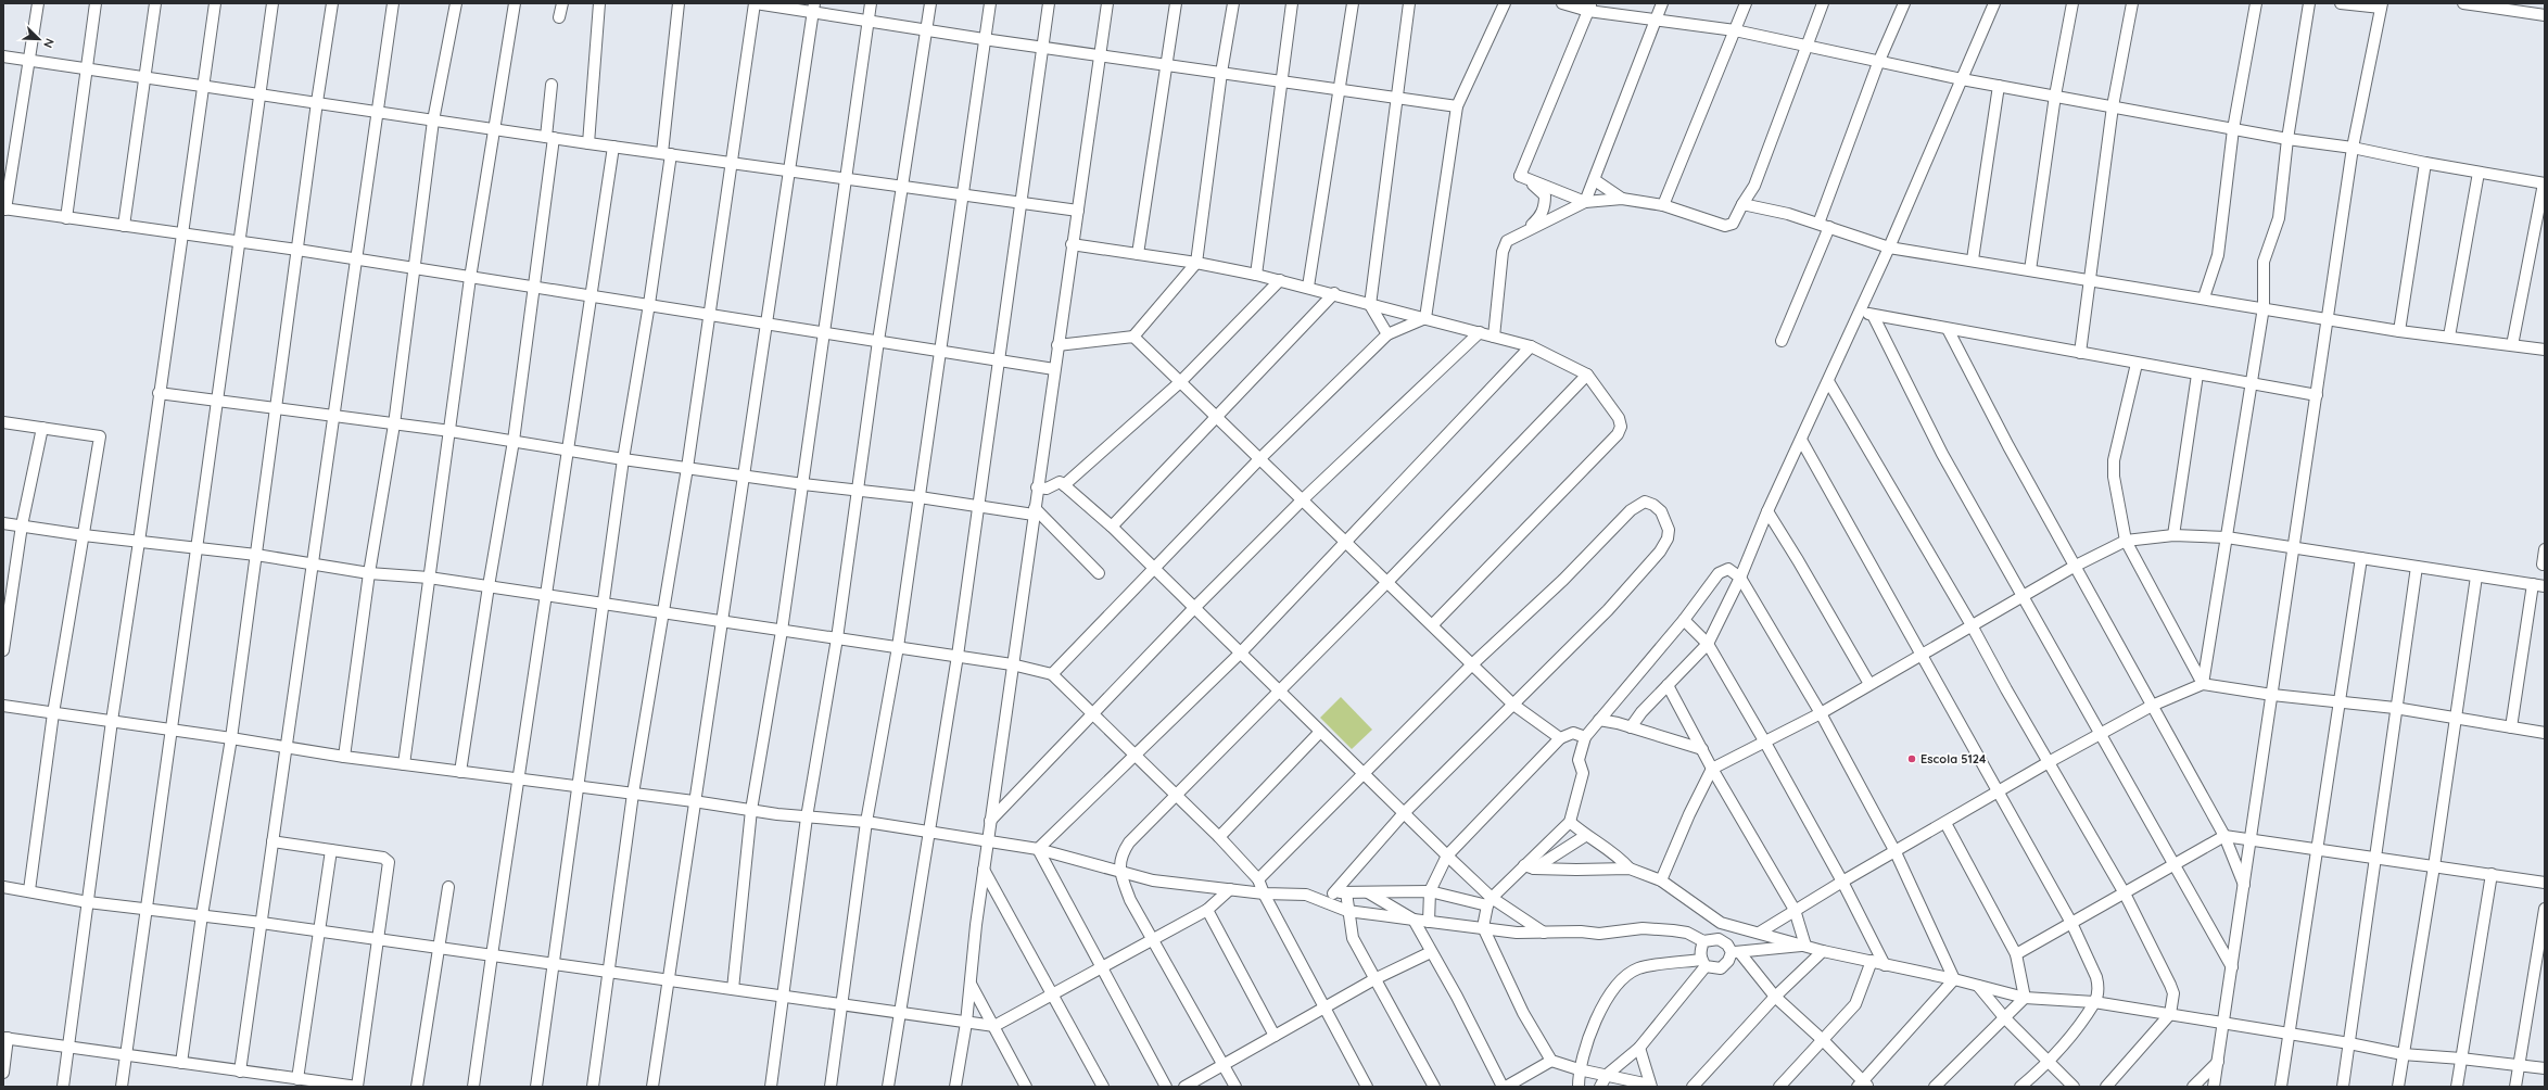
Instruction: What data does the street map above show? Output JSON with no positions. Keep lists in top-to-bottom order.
{
  "places": ["Escola 5124"],
  "north": "bottom right"
}
